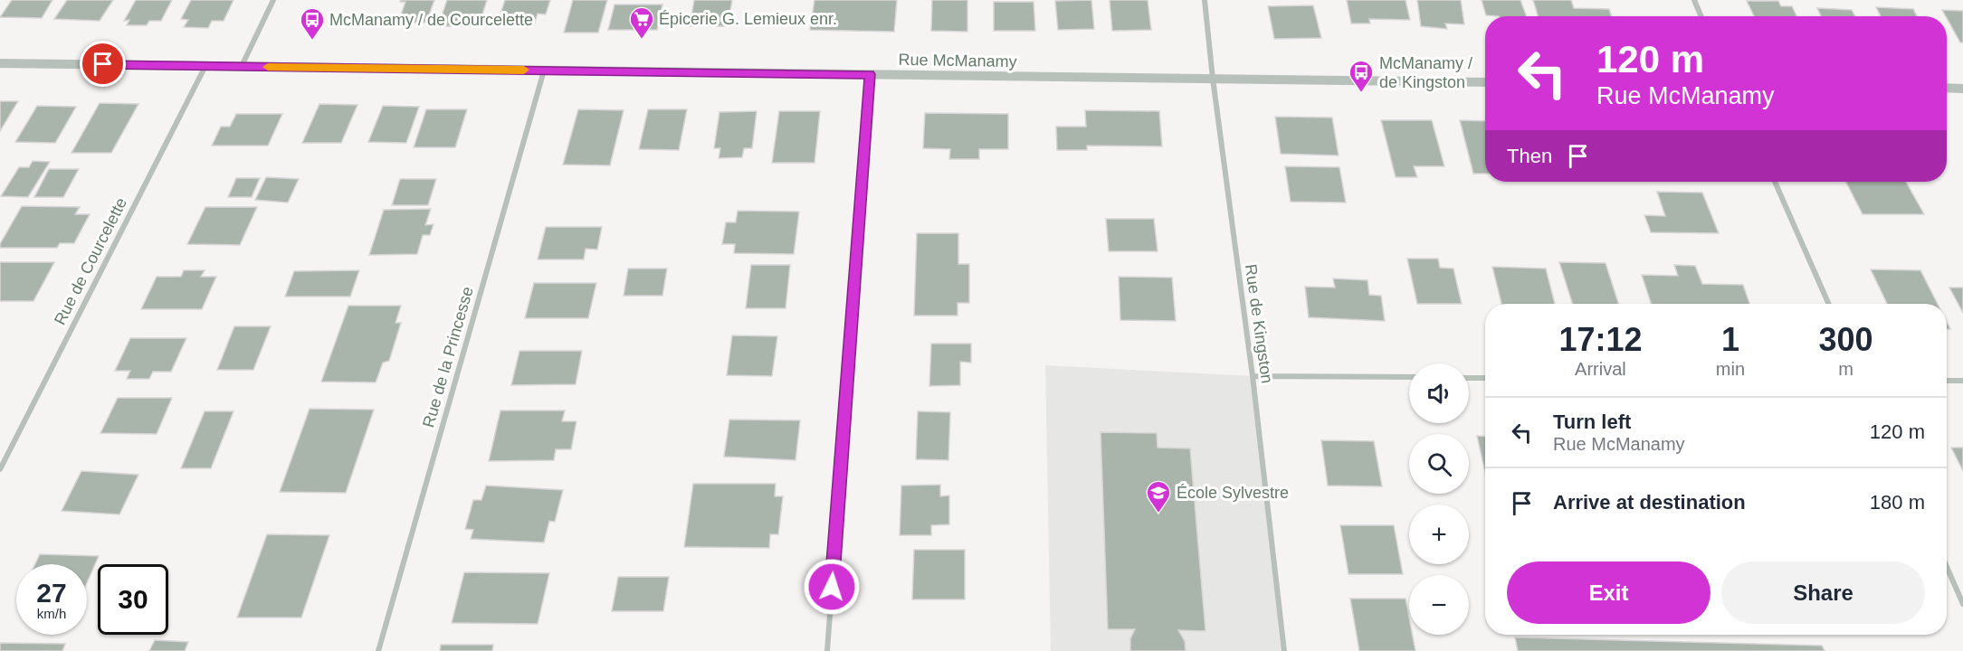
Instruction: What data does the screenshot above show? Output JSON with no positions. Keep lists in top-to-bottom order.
{
  "streets": {
    "street": [
      "Rue McManamy",
      "Rue de Courcelette",
      "Rue de Kingston",
      "Rue de la Princesse"
    ]
  },
  "crossings": [
    ["Rue McManamy", "Rue de Courcelette"],
    ["Rue McManamy", "Rue de Kingston"],
    ["Rue McManamy", "Rue de la Princesse"]
  ],
  "places": {
    "supermarket": ["Épicerie G. Lemieux enr."],
    "bus stop": ["McManamy / de Courcelette", "McManamy / de Kingston"],
    "school or university": ["École Sylvestre"]
  },
  "page": {
    "turn": ["120 m", "Rue McManamy"],
    "then": "Then",
    "eta": [
      "17:12",
      "Arrival",
      "1",
      "min",
      "300",
      "m"
    ],
    "map_buttons": ["+", "−"],
    "list": [
      {
        "name": "Turn left",
        "note": "Rue McManamy",
        "value": "120 m"
      },
      {
        "name": "Arrive at destination",
        "value": "180 m"
      }
    ],
    "buttons": ["Exit", "Share"],
    "speed": "27 km/h",
    "limit": "30"
  }
}
